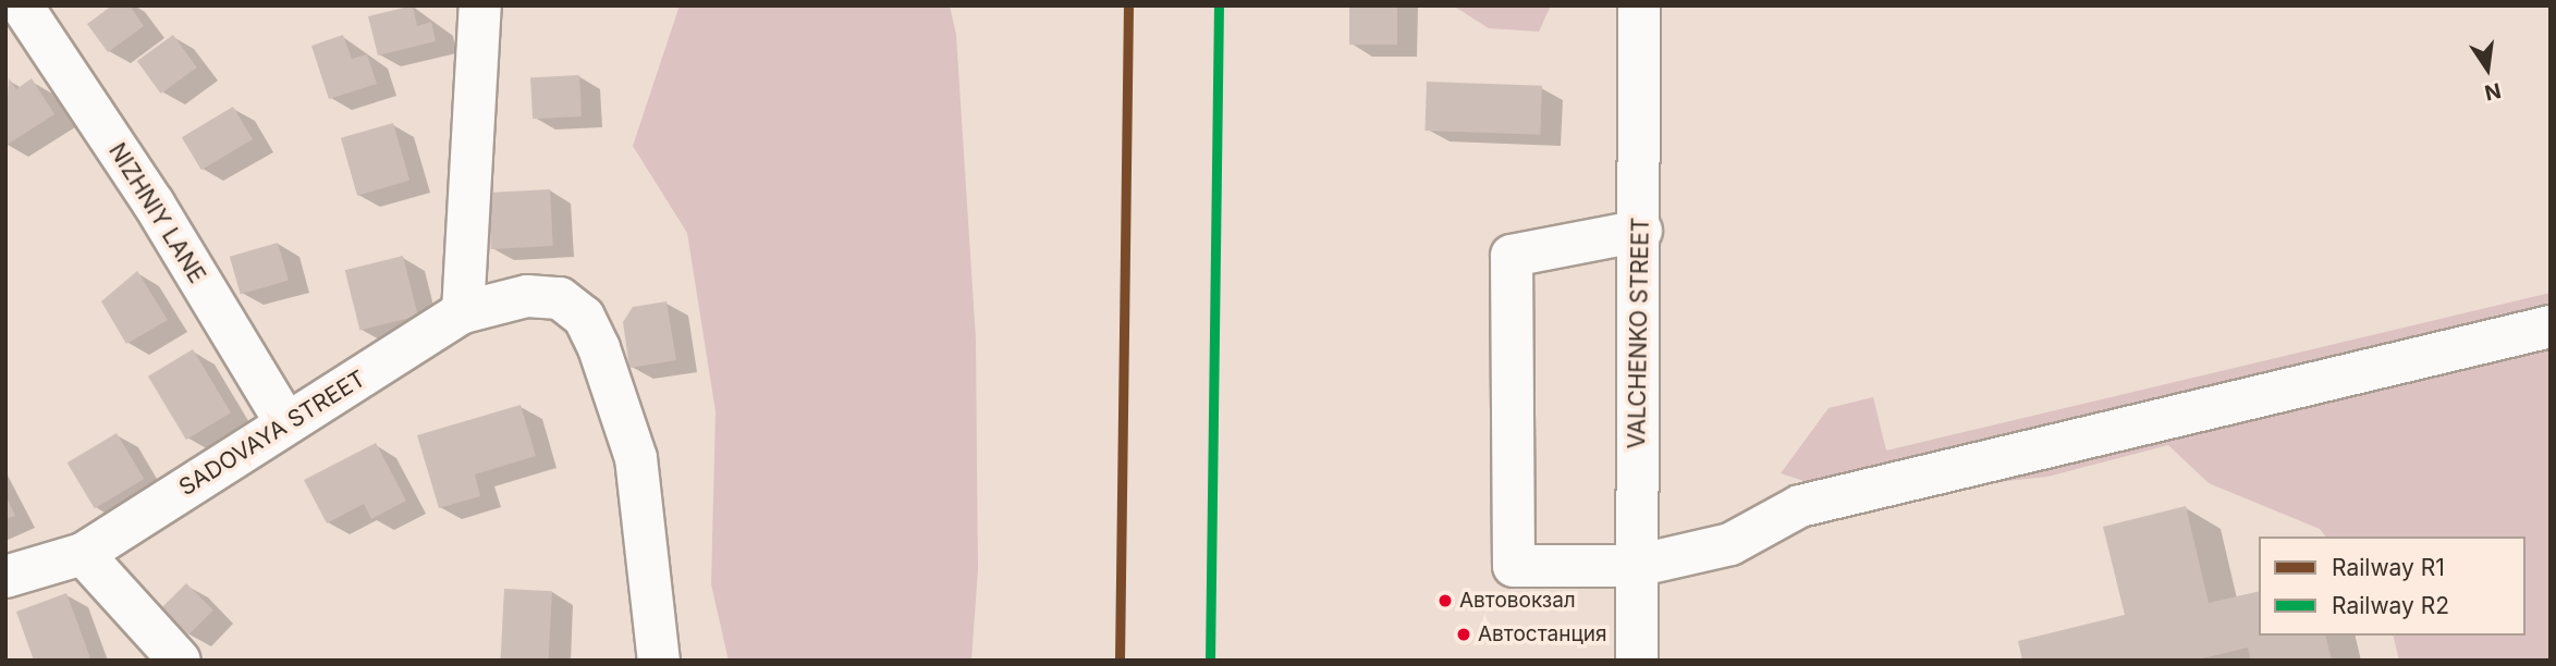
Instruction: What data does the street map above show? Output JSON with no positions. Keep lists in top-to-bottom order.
{
  "streets": {
    "street": ["NIZHNIY LANE", "VALCHENKO STREET", "SADOVAYA STREET"]
  },
  "crossings": [
    ["NIZHNIY LANE", "SADOVAYA STREET"]
  ],
  "places": ["Автовокзал", "Автостанция"],
  "lines": ["rail line R1", "rail line R2"],
  "legend": ["Railway R1", "Railway R2"],
  "north": "bottom"
}
